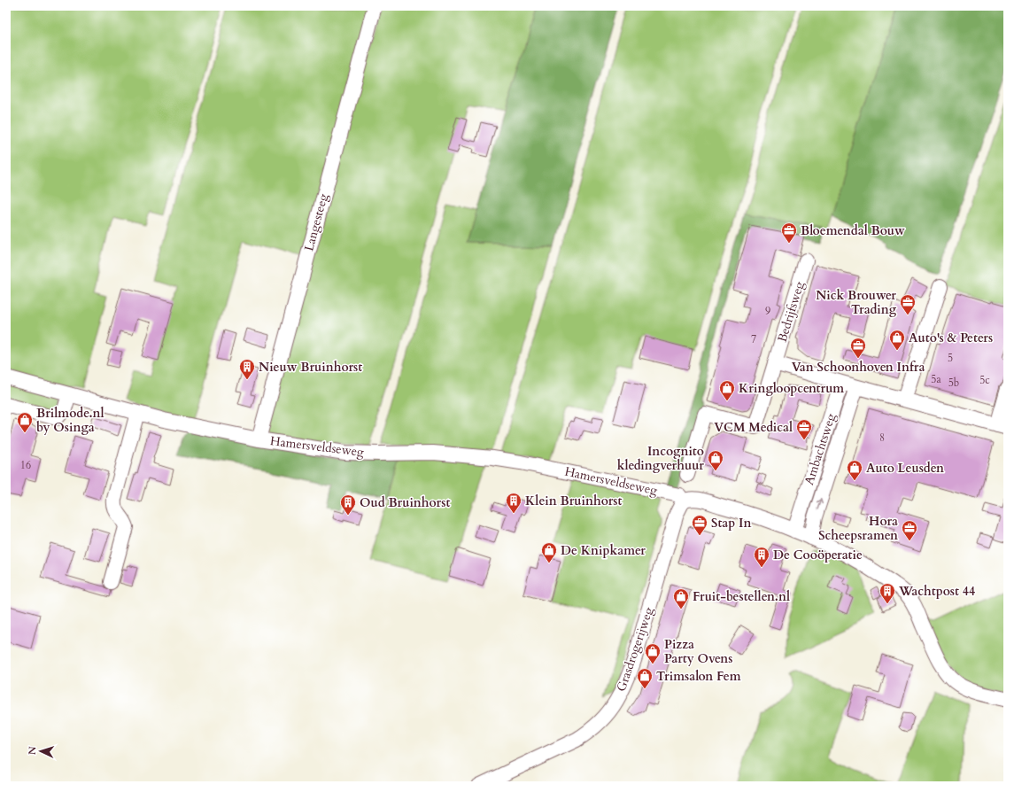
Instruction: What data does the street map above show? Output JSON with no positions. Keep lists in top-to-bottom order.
{
  "streets": {
    "street": [
      "Langesteeg",
      "Bedrijfsweg",
      "Hamersveldseweg",
      "Ambachtsweg",
      "Grasdrogerijweg"
    ]
  },
  "crossings": [
    ["Langesteeg", "Hamersveldseweg"],
    ["Hamersveldseweg", "Grasdrogerijweg"]
  ],
  "places": {
    "office": [
      "Bloemendal Bouw",
      "Nick Brouwer Trading",
      "Van Schoonhoven Infra",
      "VCM Medical",
      "Stap In",
      "Hora Scheepsramen"
    ],
    "shop": [
      "Auto's & Peters",
      "Kringloopcentrum",
      "Brilmode.nl by Osinga",
      "Incognito kledingverhuur",
      "Auto Leusden",
      "De Knipkamer",
      "Fruit-bestellen.nl",
      "Pizza Party Ovens",
      "Trimsalon Fem"
    ],
    "building": [
      "Nieuw Bruinhorst",
      "Klein Bruinhorst",
      "Oud Bruinhorst",
      "De Cooöperatie",
      "Wachtpost 44"
    ]
  },
  "house_numbers": [
    "9",
    "7",
    "5",
    "5a",
    "5c",
    "5b",
    "8",
    "16"
  ],
  "north": "left"
}
